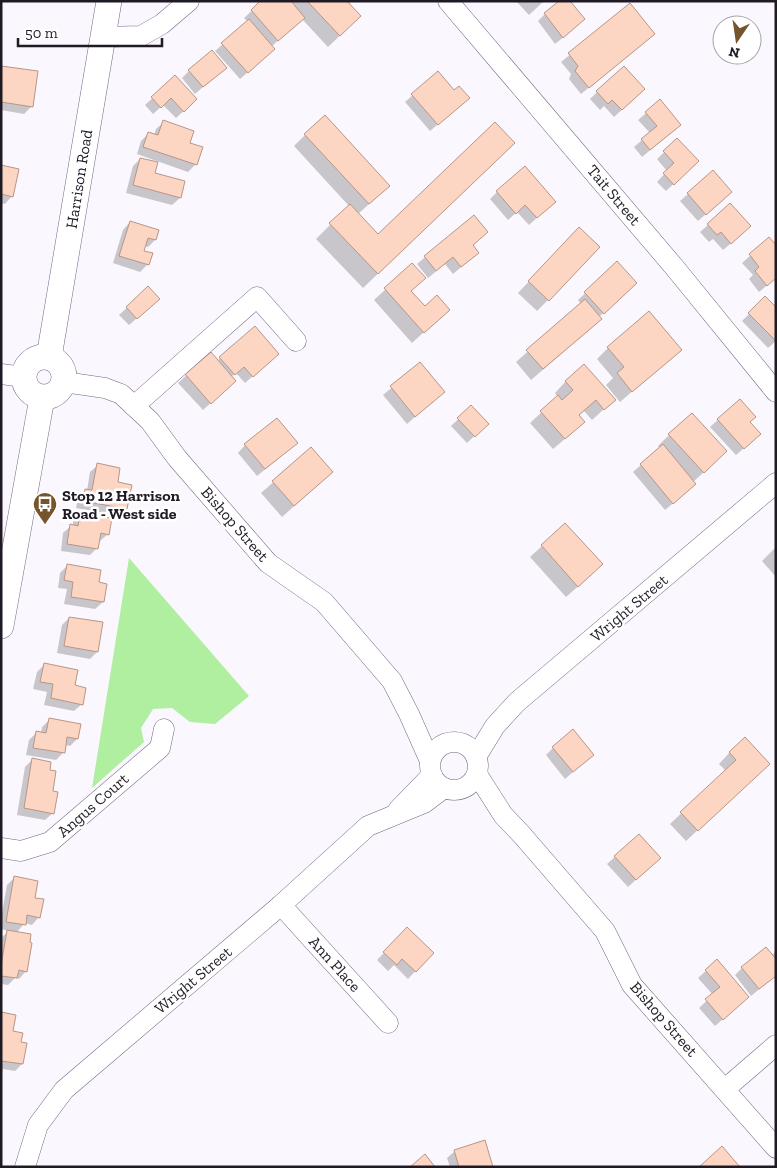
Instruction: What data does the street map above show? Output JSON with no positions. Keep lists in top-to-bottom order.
{
  "streets": {
    "street": [
      "Harrison Road",
      "Tait Street",
      "Bishop Street",
      "Wright Street",
      "Angus Court",
      "Ann Place"
    ]
  },
  "crossings": [
    ["Bishop Street", "Wright Street"],
    ["Wright Street", "Ann Place"]
  ],
  "places": {
    "bus stop": ["Stop 12 Harrison Road - West side"]
  },
  "scale_bar": "50 m",
  "north": "bottom"
}
